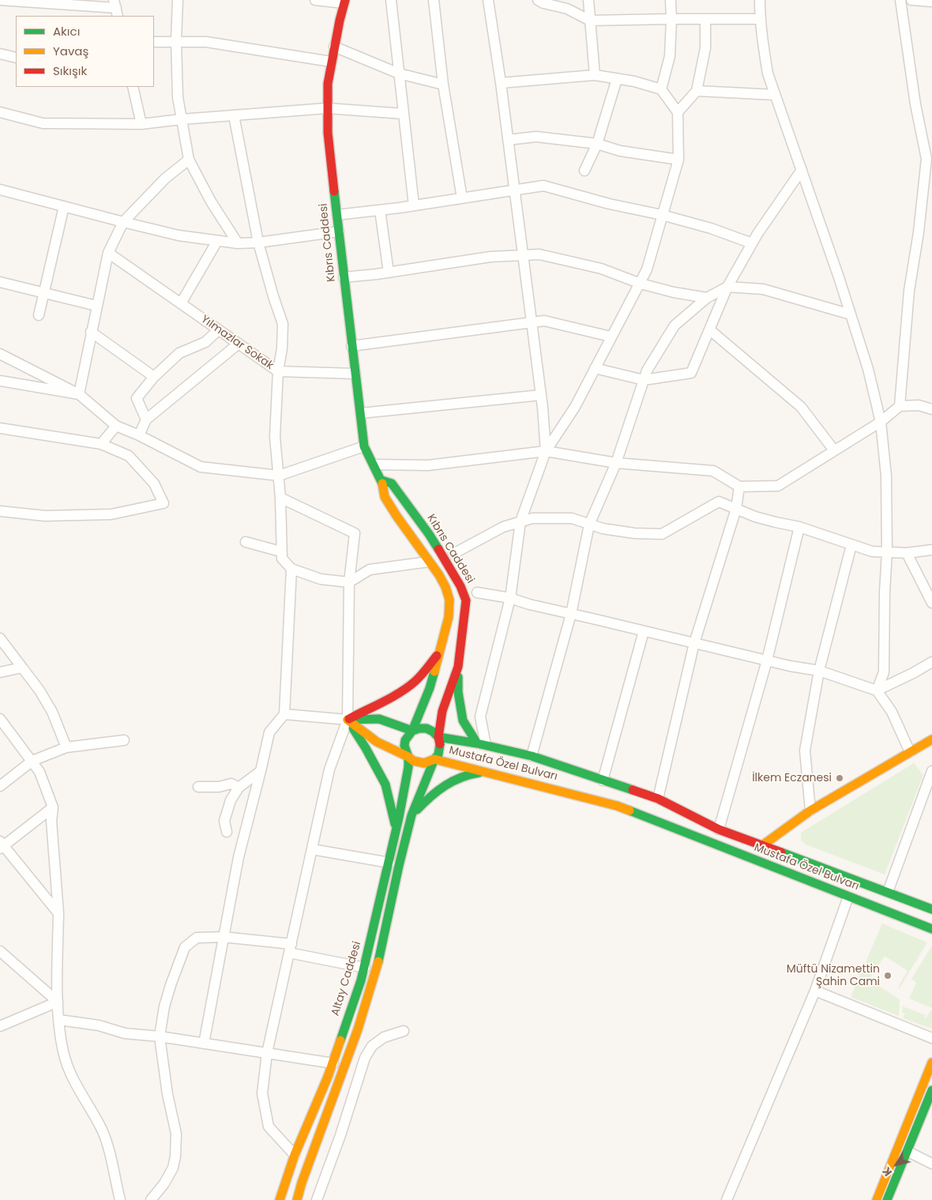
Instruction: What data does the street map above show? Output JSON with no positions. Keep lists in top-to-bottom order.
{
  "streets": {
    "main road": ["Kıbrıs Caddesi", "Mustafa Özel Bulvarı", "Altay Caddesi"],
    "street": ["Yılmazlar Sokak"]
  },
  "crossings": [
    ["Kıbrıs Caddesi", "Mustafa Özel Bulvarı"],
    ["Kıbrıs Caddesi", "Altay Caddesi"],
    ["Mustafa Özel Bulvarı", "Altay Caddesi"]
  ],
  "places": ["İlkem Eczanesi", "Müftü Nizamettin Şahin Cami"],
  "legend": ["Akıcı", "Yavaş", "Sıkışık"],
  "north": "bottom left"
}
